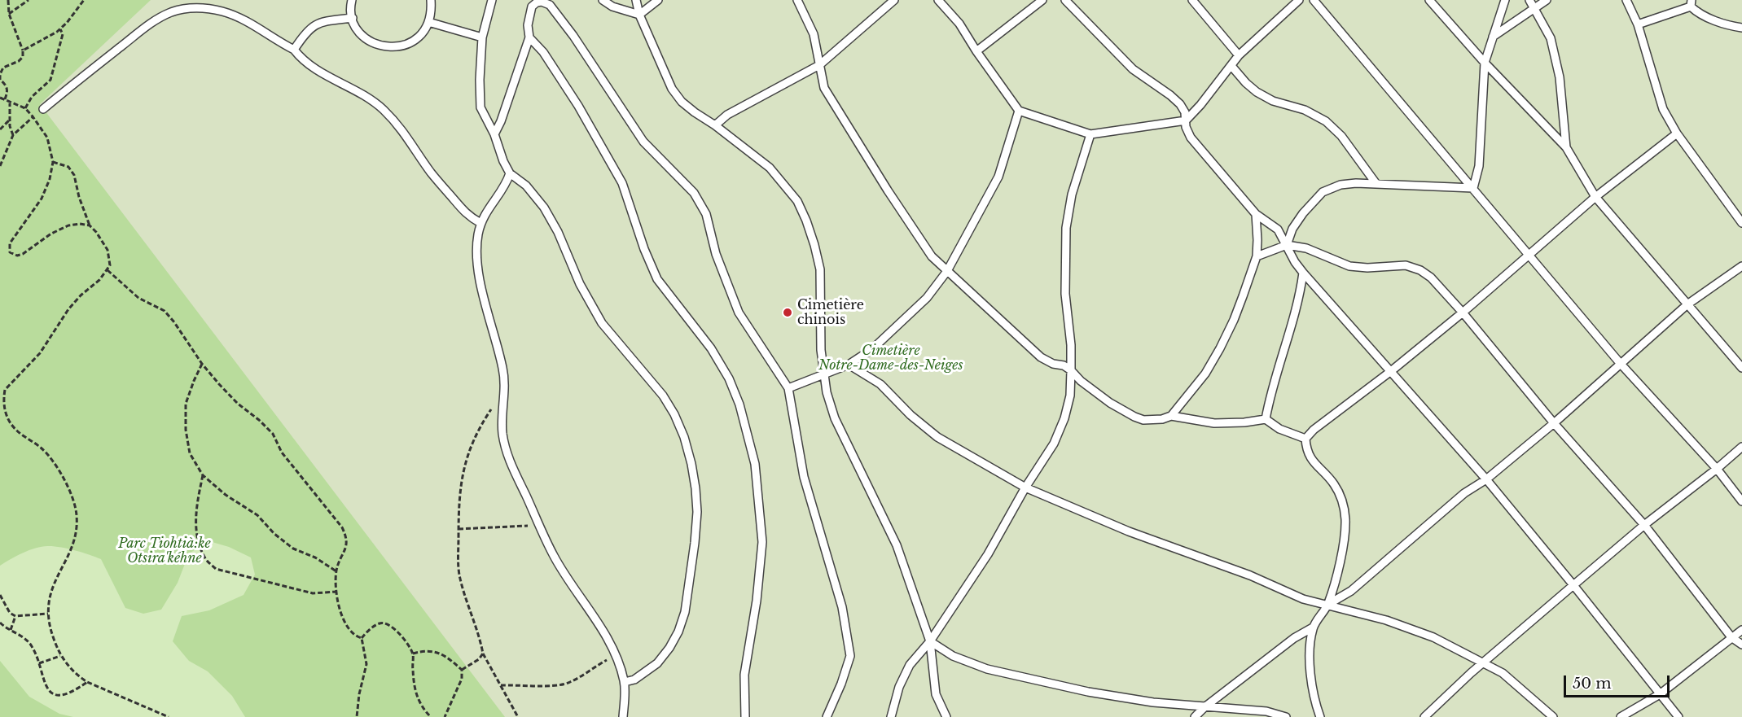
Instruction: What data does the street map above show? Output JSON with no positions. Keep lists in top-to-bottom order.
{
  "parks": ["Cimetière Notre-Dame-des-Neiges", "Parc Tiohtià:ke Otsira'kéhne"],
  "places": ["Cimetière chinois"],
  "scale_bar": "50 m"
}
